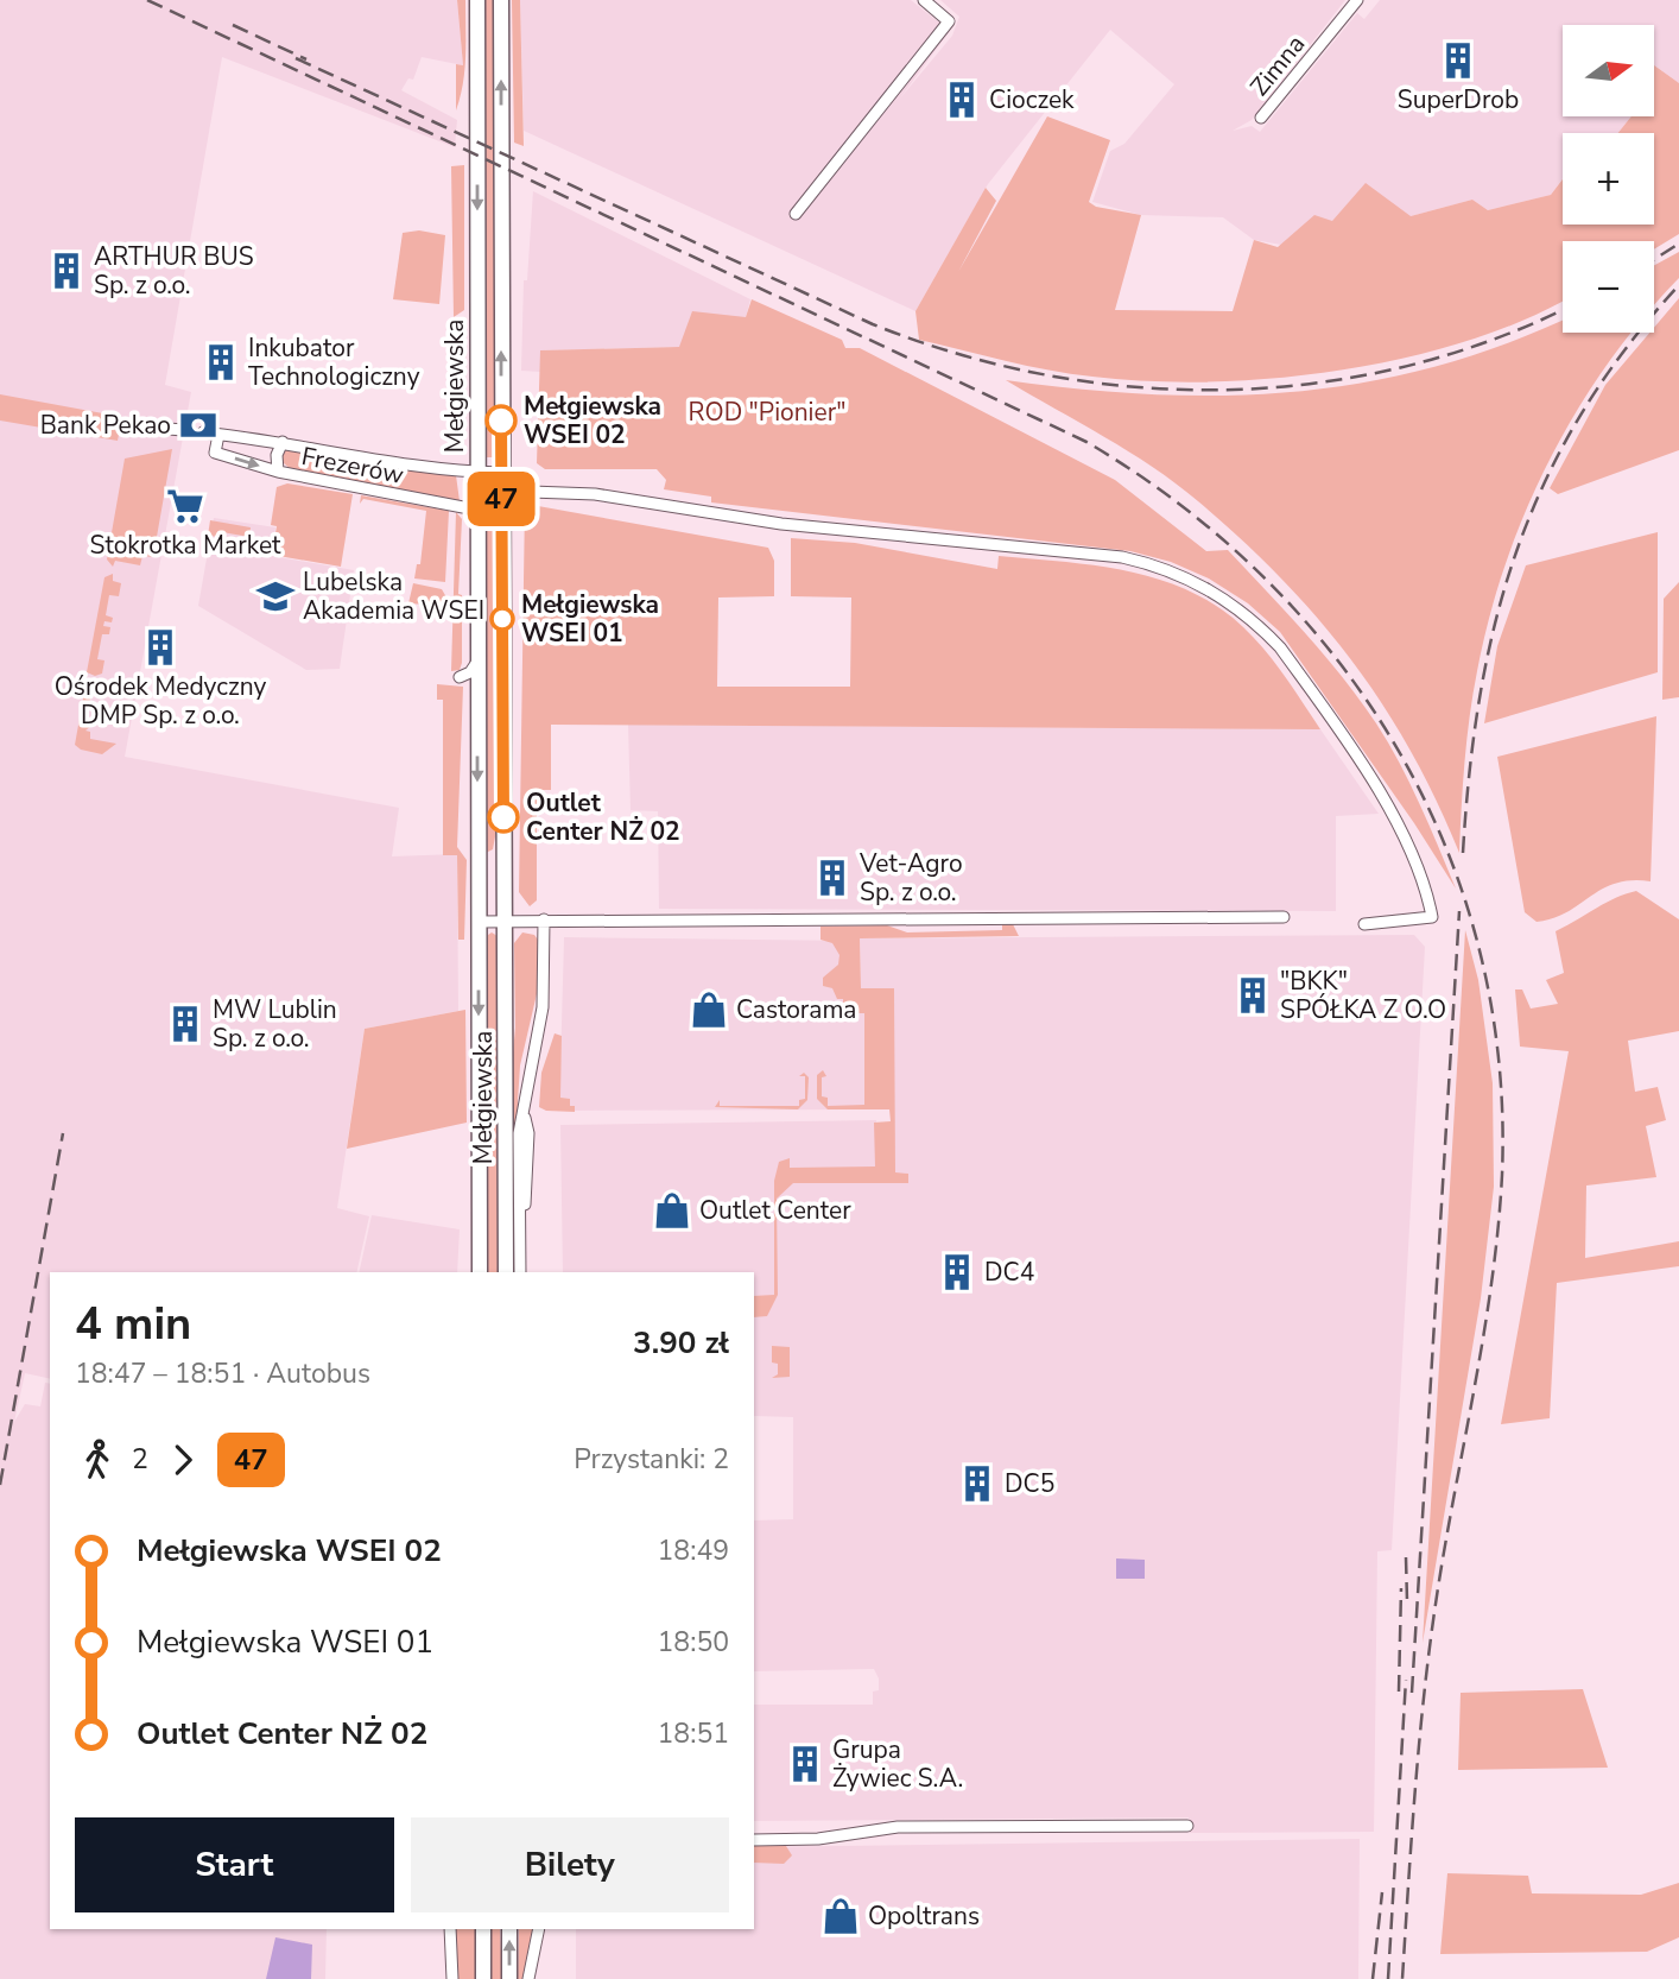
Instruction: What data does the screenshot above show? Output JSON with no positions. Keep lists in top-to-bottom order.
{
  "streets": {
    "main road": ["Mełgiewska"],
    "street": ["Zimna", "Frezerów"]
  },
  "crossings": [
    ["Mełgiewska", "Frezerów"]
  ],
  "parks": ["ROD \"Pionier\""],
  "places": {
    "building": [
      "SuperDrob",
      "Cioczek",
      "ARTHUR BUS Sp. z o.o.",
      "Inkubator Technologiczny",
      "Ośrodek Medyczny DMP Sp. z o.o.",
      "Vet-Agro Sp. z o.o.",
      "\"BKK\" SPÓŁKA Z O.O",
      "MW Lublin Sp. z o.o.",
      "DC4",
      "DC5",
      "Grupa Żywiec S.A."
    ],
    "other": ["Mełgiewska WSEI 02", "Mełgiewska WSEI 01", "Outlet Center NŻ 02"],
    "bank": ["Bank Pekao"],
    "supermarket": ["Stokrotka Market"],
    "school or university": ["Lubelska Akademia WSEI"],
    "shop": ["Castorama", "Outlet Center", "Opoltrans"]
  },
  "lines": ["bus line 47"],
  "north": "right",
  "page": {
    "on_map": "47",
    "map_buttons": ["+", "−"],
    "heading": ["4 min", "18:47 – 18:51 · Autobus", "3.90 zł"],
    "legs": ["2", "47", "Przystanki: 2"],
    "list": [
      {
        "name": "Mełgiewska WSEI 02",
        "value": "18:49"
      },
      {
        "name": "Mełgiewska WSEI 01",
        "value": "18:50"
      },
      {
        "name": "Outlet Center NŻ 02",
        "value": "18:51"
      }
    ],
    "buttons": ["Start", "Bilety"]
  }
}
